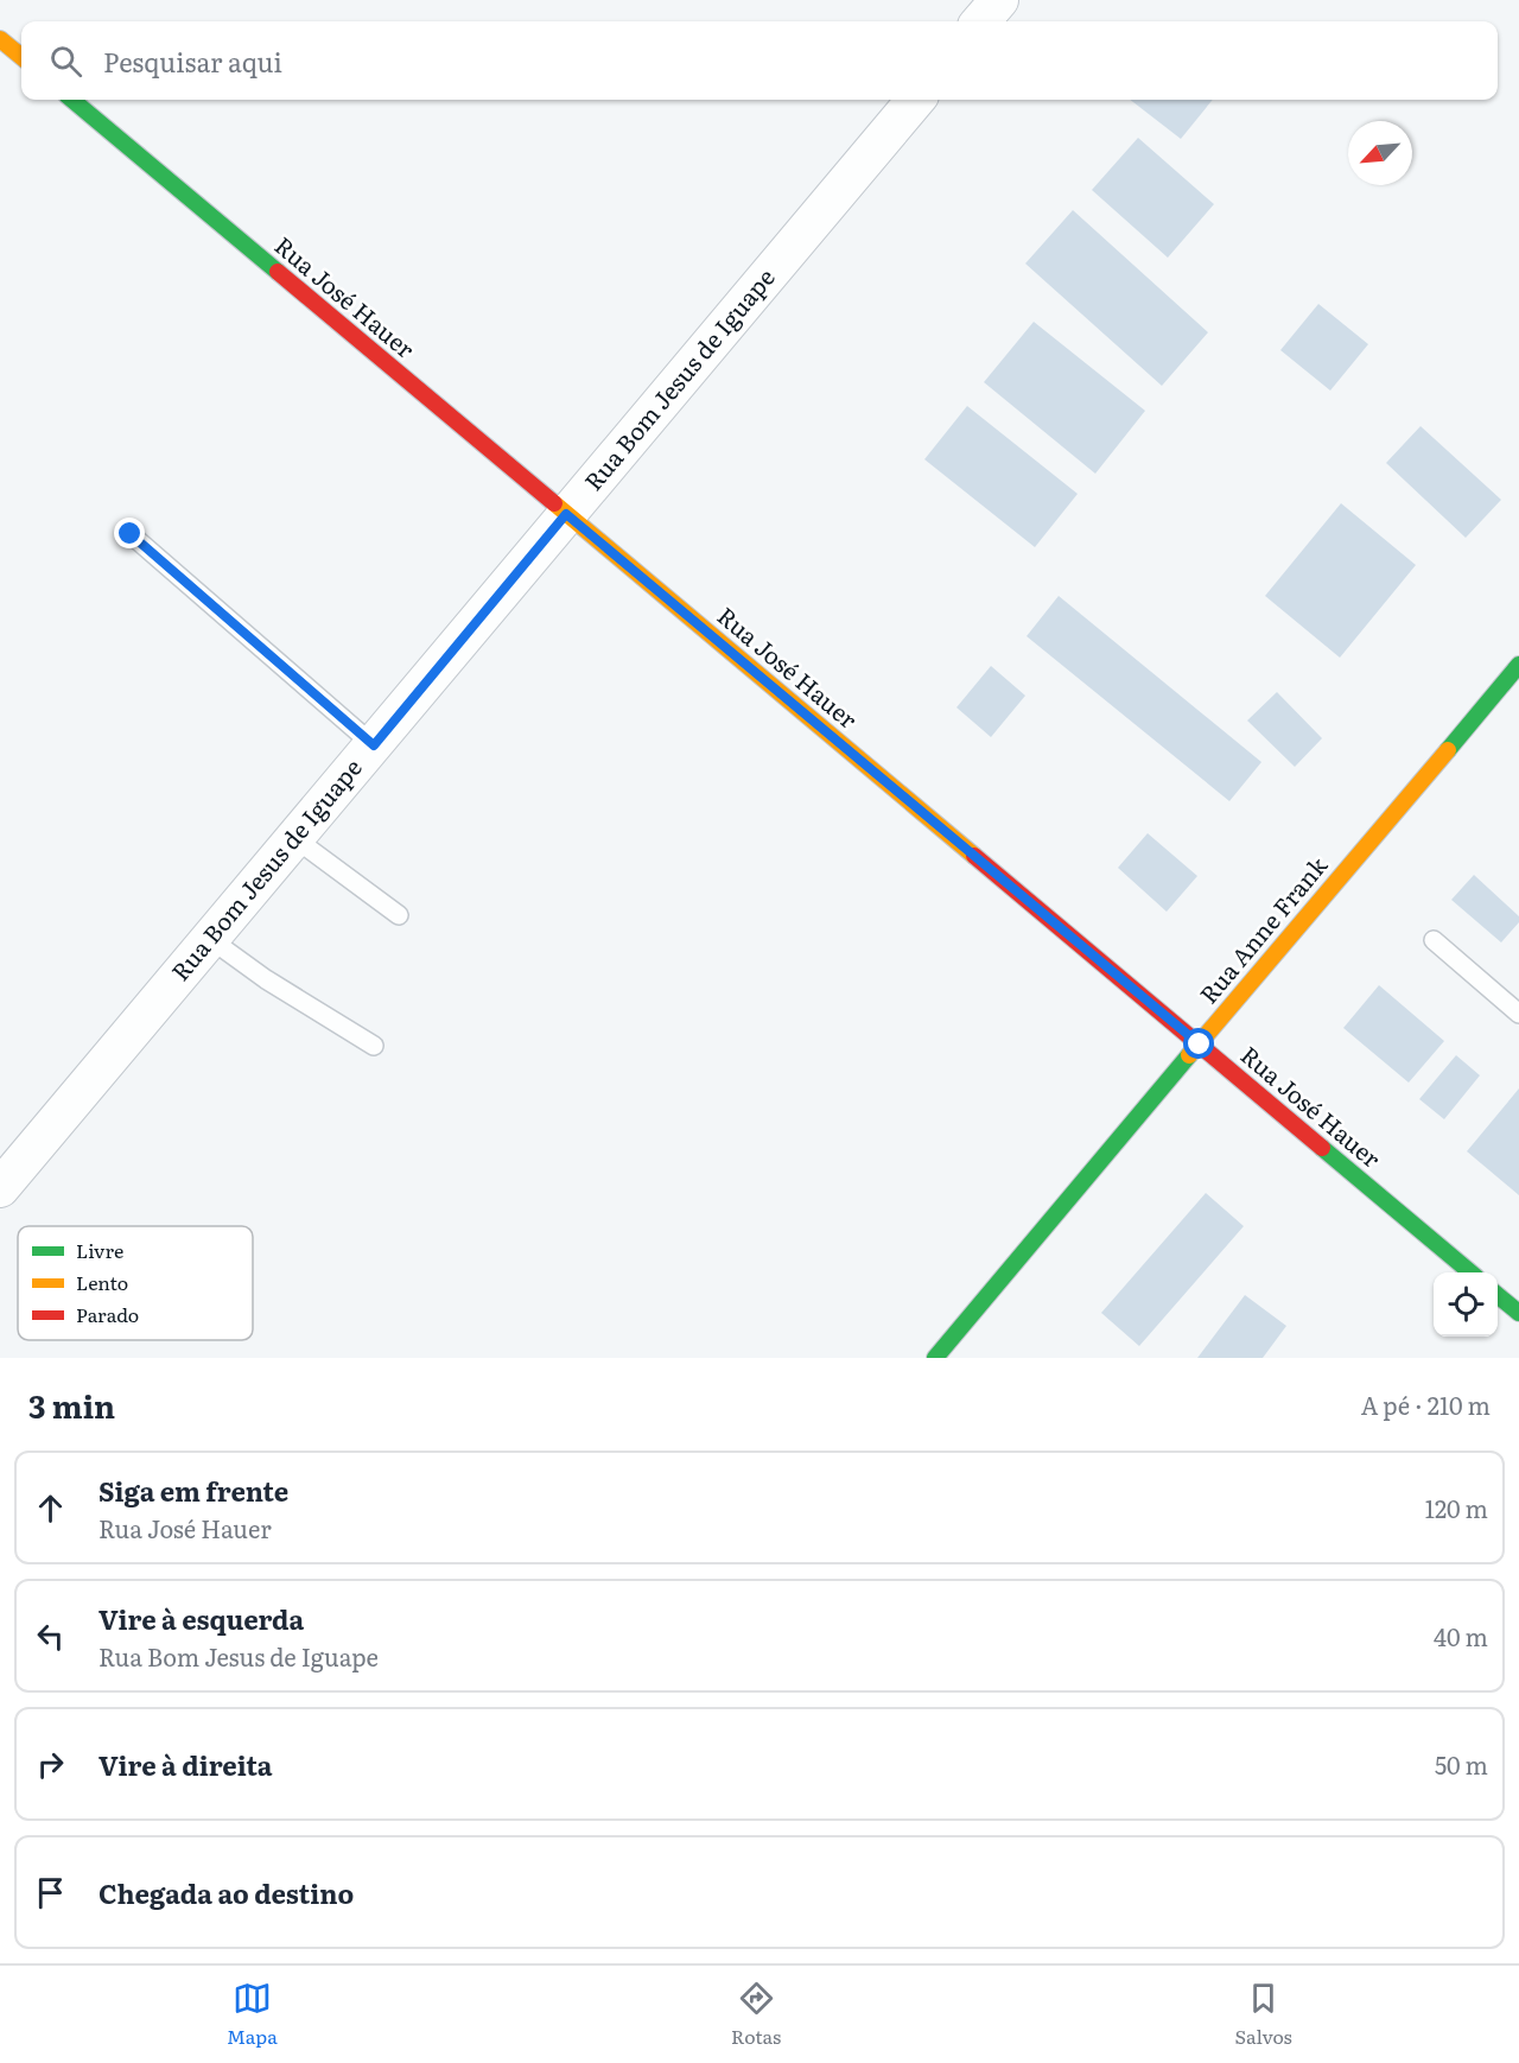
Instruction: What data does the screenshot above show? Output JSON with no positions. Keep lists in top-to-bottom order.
{
  "streets": {
    "main road": ["Rua José Hauer", "Rua Anne Frank"],
    "street": ["Rua Bom Jesus de Iguape"]
  },
  "crossings": [
    ["Rua José Hauer", "Rua Bom Jesus de Iguape"],
    ["Rua José Hauer", "Rua Anne Frank"]
  ],
  "legend": ["Livre", "Lento", "Parado"],
  "north": "bottom left",
  "page": {
    "search": "Pesquisar aqui",
    "heading": ["3 min", "A pé · 210 m"],
    "list": [
      ["Siga em frente", "Rua José Hauer", "120 m"],
      ["Vire à esquerda", "Rua Bom Jesus de Iguape", "40 m"],
      ["Vire à direita", "50 m"],
      "Chegada ao destino"
    ],
    "nav": ["Mapa", "Rotas", "Salvos"]
  }
}
